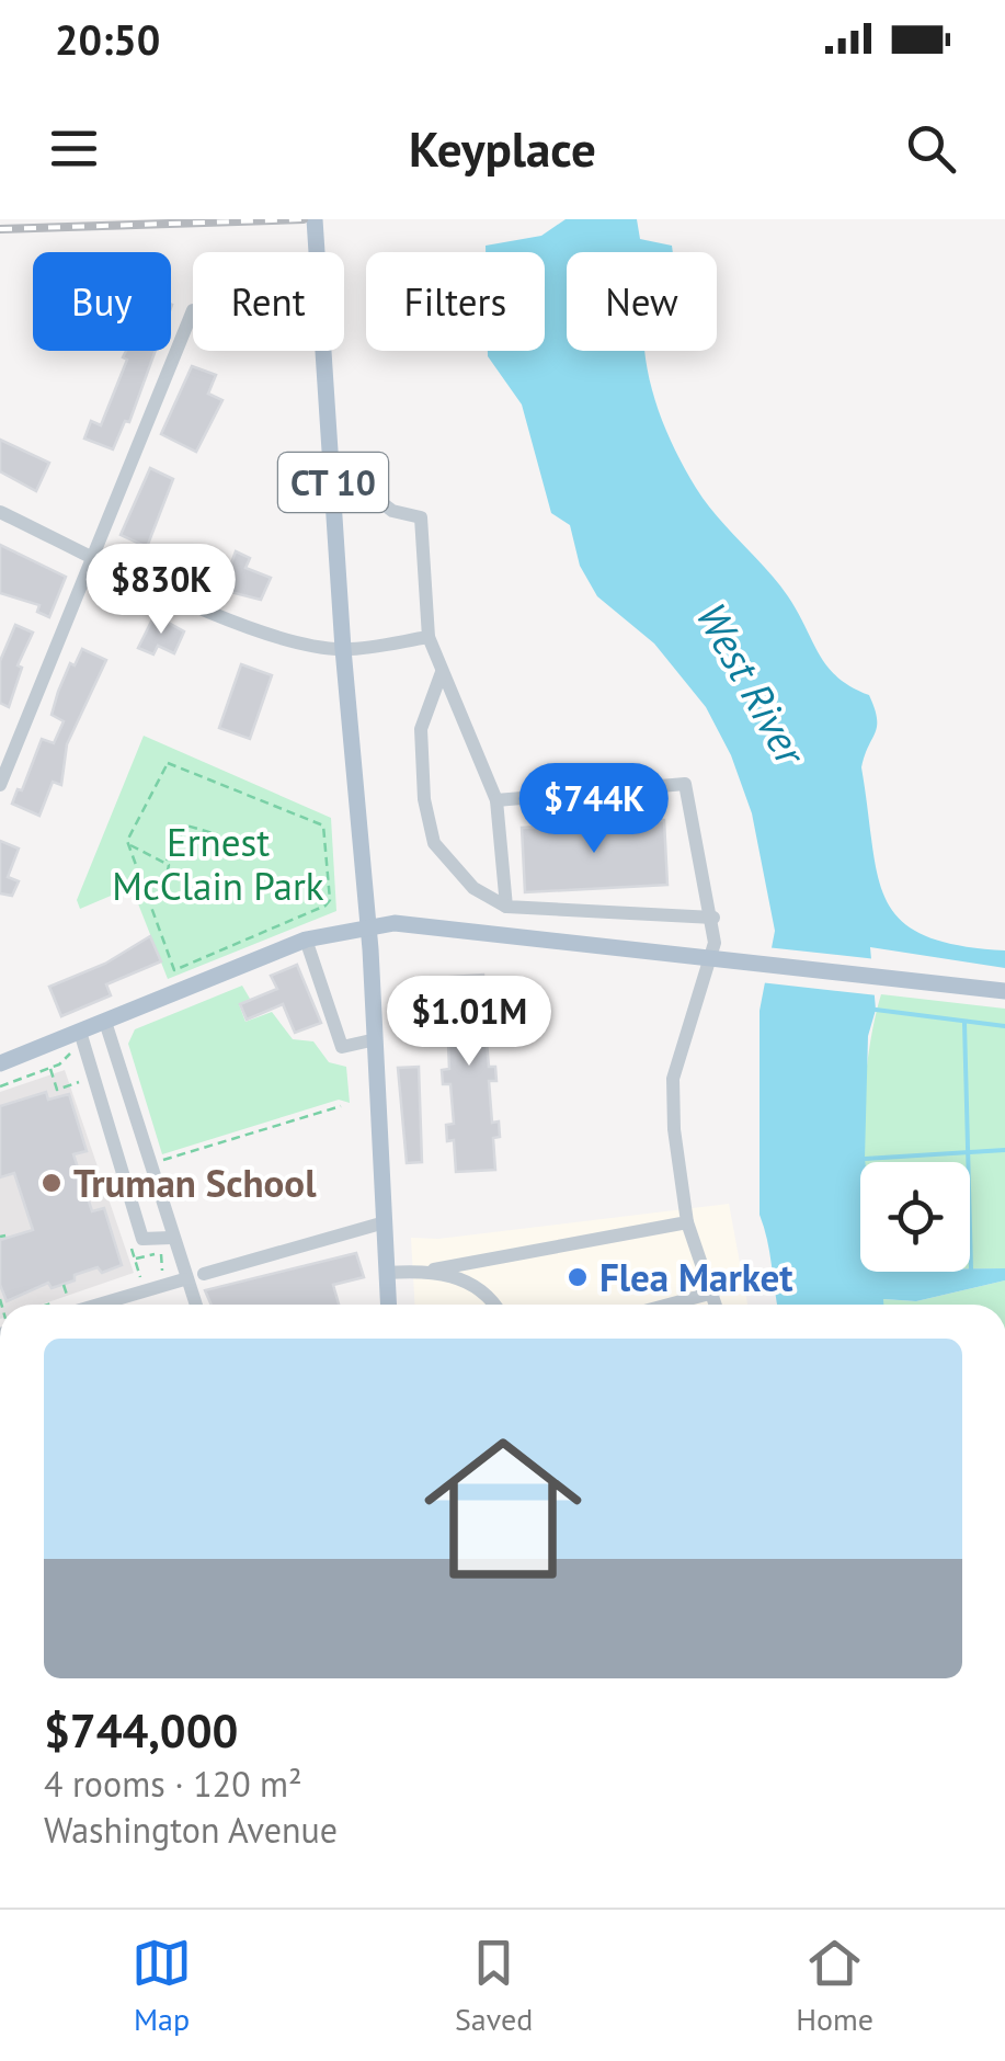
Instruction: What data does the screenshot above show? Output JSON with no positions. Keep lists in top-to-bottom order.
{
  "streets": {
    "main road": ["CT 10"]
  },
  "water": ["West River"],
  "parks": ["Ernest McClain Park"],
  "places": ["Truman School", "Flea Market"],
  "page": {
    "status": "20:50",
    "header": "Keyplace",
    "chip": [
      "Buy",
      "Rent",
      "Filters",
      "New"
    ],
    "price": ["$830K", "$744K", "$1.01M"],
    "list": [
      {
        "name": "$744,000",
        "note": "4 rooms · 120 m² · Washington Avenue"
      }
    ],
    "tabs": ["Map", "Saved", "Home"]
  }
}
